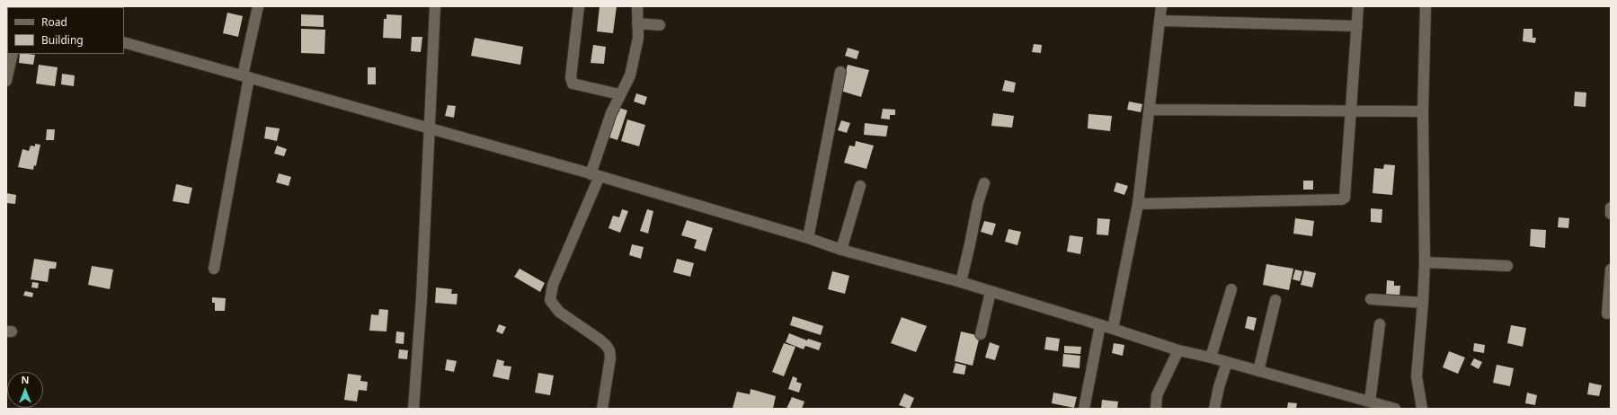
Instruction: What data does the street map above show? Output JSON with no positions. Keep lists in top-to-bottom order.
{
  "legend": ["Road", "Building"],
  "north": "top"
}
